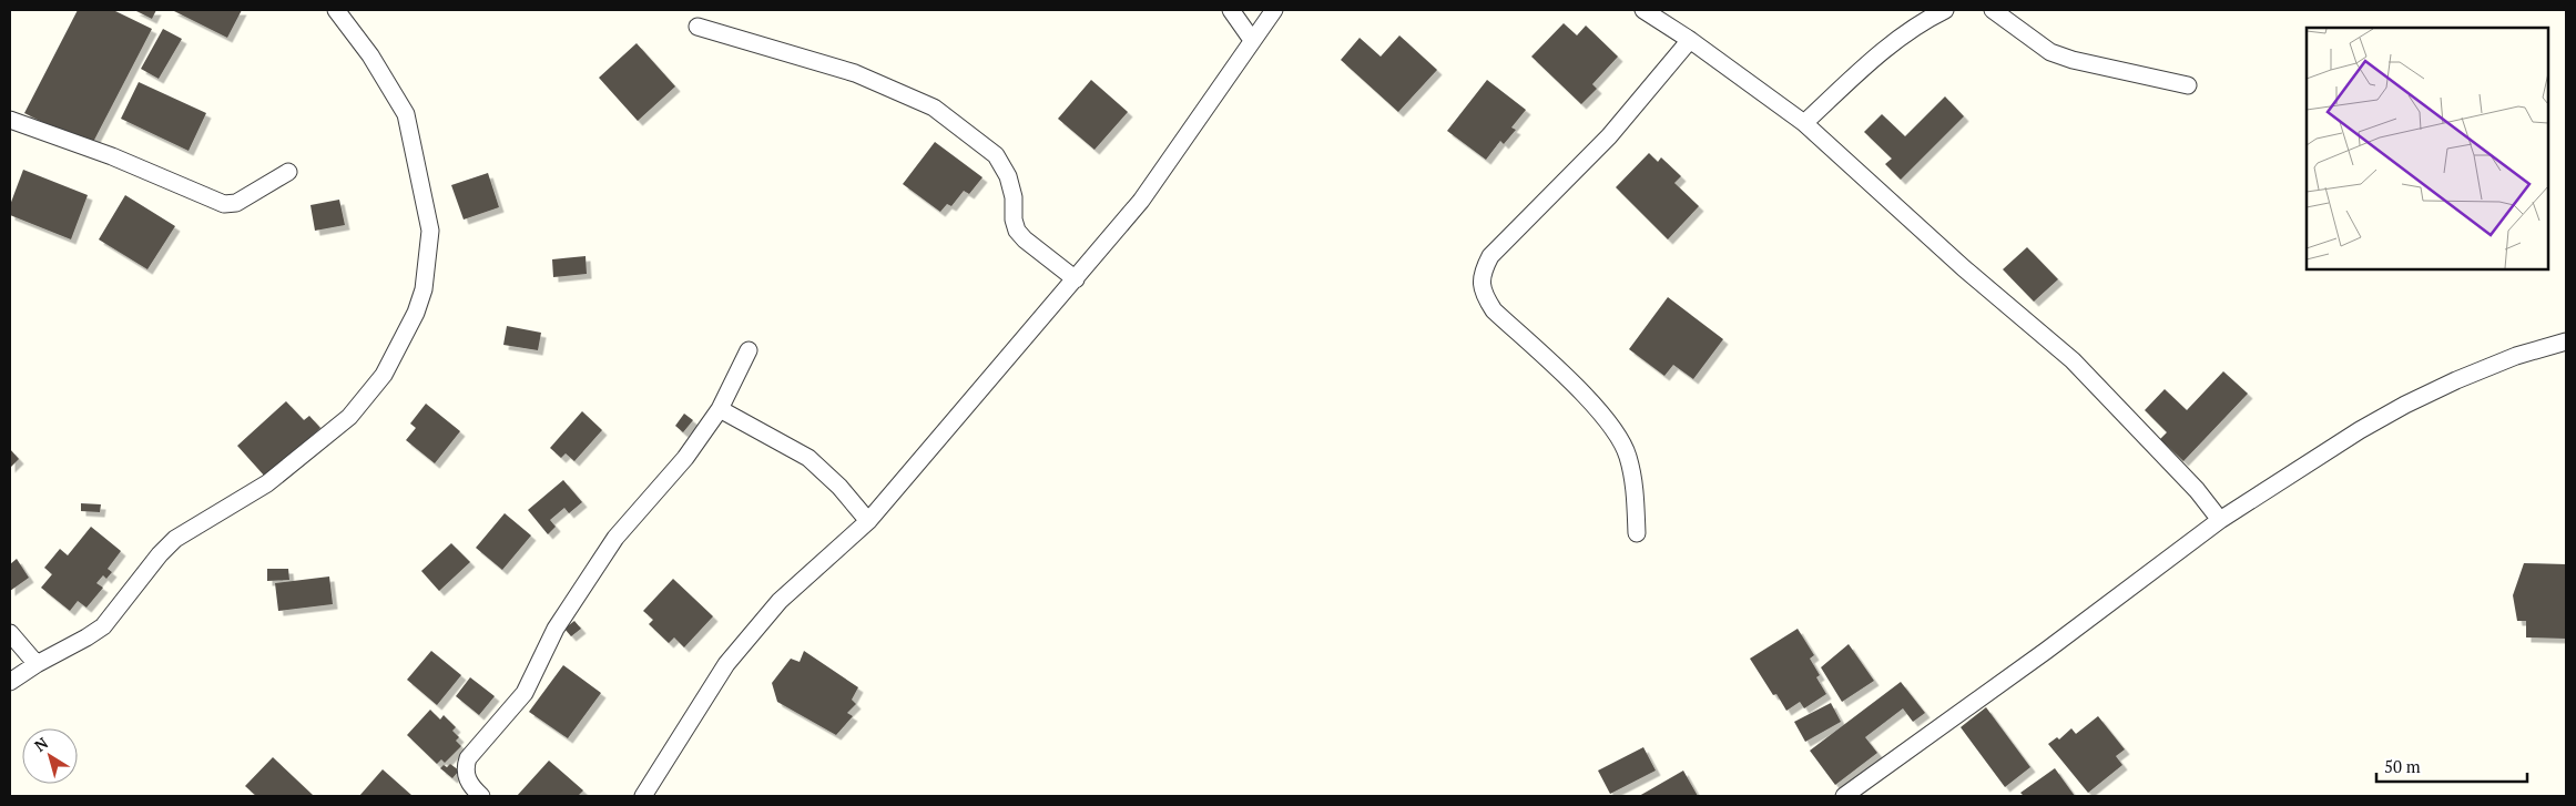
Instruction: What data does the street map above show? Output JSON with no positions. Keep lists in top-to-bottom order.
{
  "scale_bar": "50 m",
  "north": "top left"
}
